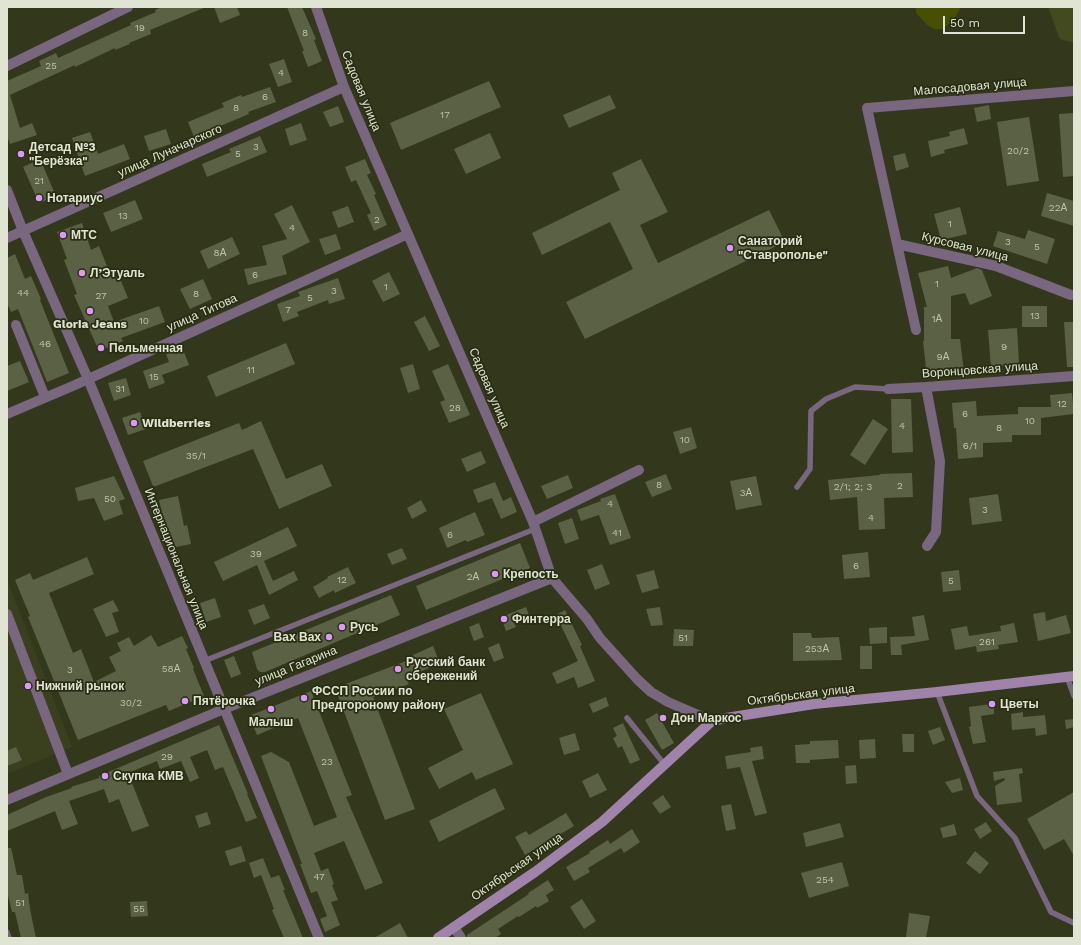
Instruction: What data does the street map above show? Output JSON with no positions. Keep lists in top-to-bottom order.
{
  "streets": {
    "main road": ["Октябрьская улица"],
    "street": [
      "Малосадовая улица",
      "Садовая улица",
      "улица Луначарского",
      "Курсовая улица",
      "улица Титова",
      "Воронцовская улица",
      "Интернациональная улица",
      "улица Гагарина"
    ]
  },
  "crossings": [
    ["Малосадовая улица", "Курсовая улица"],
    ["Садовая улица", "улица Луначарского"],
    ["Садовая улица", "улица Титова"],
    ["Садовая улица", "улица Гагарина"],
    ["Садовая улица", "Октябрьская улица"],
    ["улица Луначарского", "Интернациональная улица"],
    ["улица Титова", "Интернациональная улица"],
    ["Интернациональная улица", "улица Гагарина"]
  ],
  "places": [
    "Детсад №3 \"Берёзка\"",
    "Нотариус",
    "МТС",
    "Санаторий \"Ставрополье\"",
    "Л’Этуаль",
    "Gloria Jeans",
    "Пельменная",
    "Wildberries",
    "Крепость",
    "Финтерра",
    "Русь",
    "Вах Вах",
    "Русский банк сбережений",
    "Нижний рынок",
    "ФССП России по Предгороному району",
    "Пятёрочка",
    "Цветы",
    "Малыш",
    "Дон Маркос",
    "Скупка КМВ"
  ],
  "house_numbers": [
    "19",
    "8",
    "25",
    "4",
    "6",
    "8",
    "17",
    "3",
    "20/2",
    "5",
    "21",
    "22А",
    "13",
    "2",
    "1",
    "4",
    "3",
    "5",
    "8А",
    "6",
    "1",
    "1",
    "3",
    "44",
    "8",
    "27",
    "5",
    "7",
    "13",
    "1А",
    "10",
    "46",
    "9",
    "9А",
    "11",
    "15",
    "31",
    "12",
    "28",
    "6",
    "10",
    "4",
    "8",
    "10",
    "6/1",
    "35/1",
    "8",
    "2",
    "2/1; 2; 3",
    "3А",
    "50",
    "4",
    "3",
    "4",
    "41",
    "6",
    "39",
    "6",
    "2А",
    "12",
    "5",
    "51",
    "261",
    "253А",
    "58А",
    "3",
    "30/2",
    "29",
    "23",
    "47",
    "254",
    "51",
    "55"
  ],
  "scale_bar": "50 m"
}
